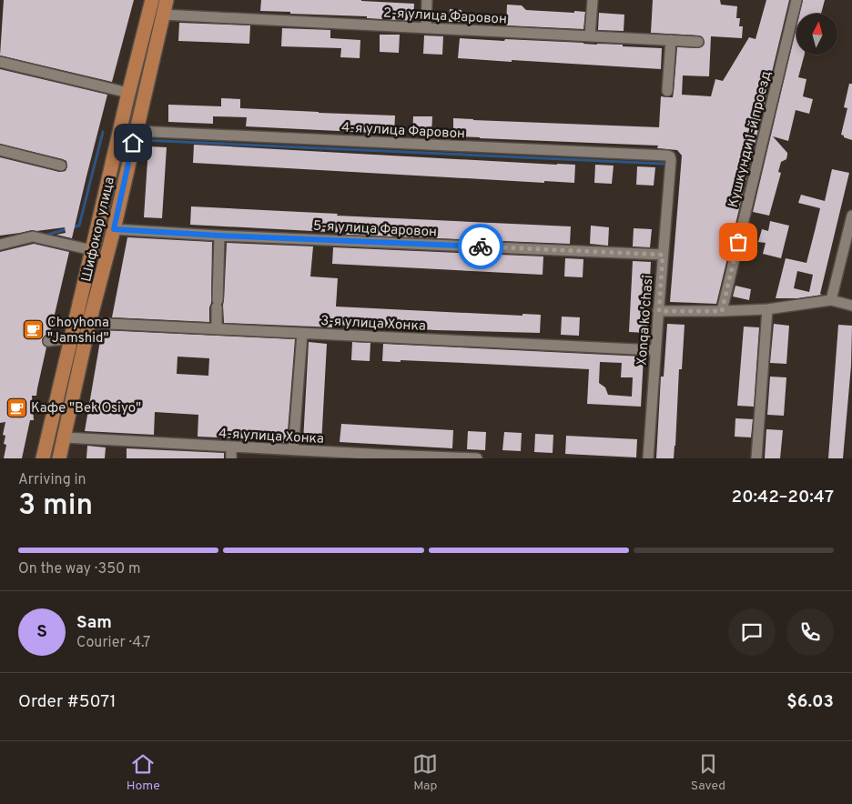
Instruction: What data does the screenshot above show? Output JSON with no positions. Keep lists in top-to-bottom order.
{
  "streets": {
    "main road": ["Шифокор улица"],
    "street": [
      "2-я улица Фаровон",
      "4-я улица Фаровон",
      "Кушкунди 1-й проезд",
      "5-я улица Фаровон",
      "Xonqa ko'chasi",
      "3-я улица Хонка",
      "4-я улица Хонка"
    ]
  },
  "crossings": [
    ["4-я улица Фаровон", "Xonqa ko'chasi"],
    ["5-я улица Фаровон", "Xonqa ko'chasi"],
    ["Xonqa ko'chasi", "3-я улица Хонка"]
  ],
  "places": {
    "cafe": ["Choyhona \"Jamshid\"", "Кафе \"Bek Osiyo\""]
  },
  "north": "top",
  "page": {
    "heading": ["3 min", "Arriving in", "20:42–20:47"],
    "panel": [
      "Sam",
      "Courier · 4.7",
      "Order #5071",
      "$6.03"
    ],
    "bar": "On the way · 350 m",
    "round": "S",
    "tabs": ["Home", "Map", "Saved"]
  }
}
